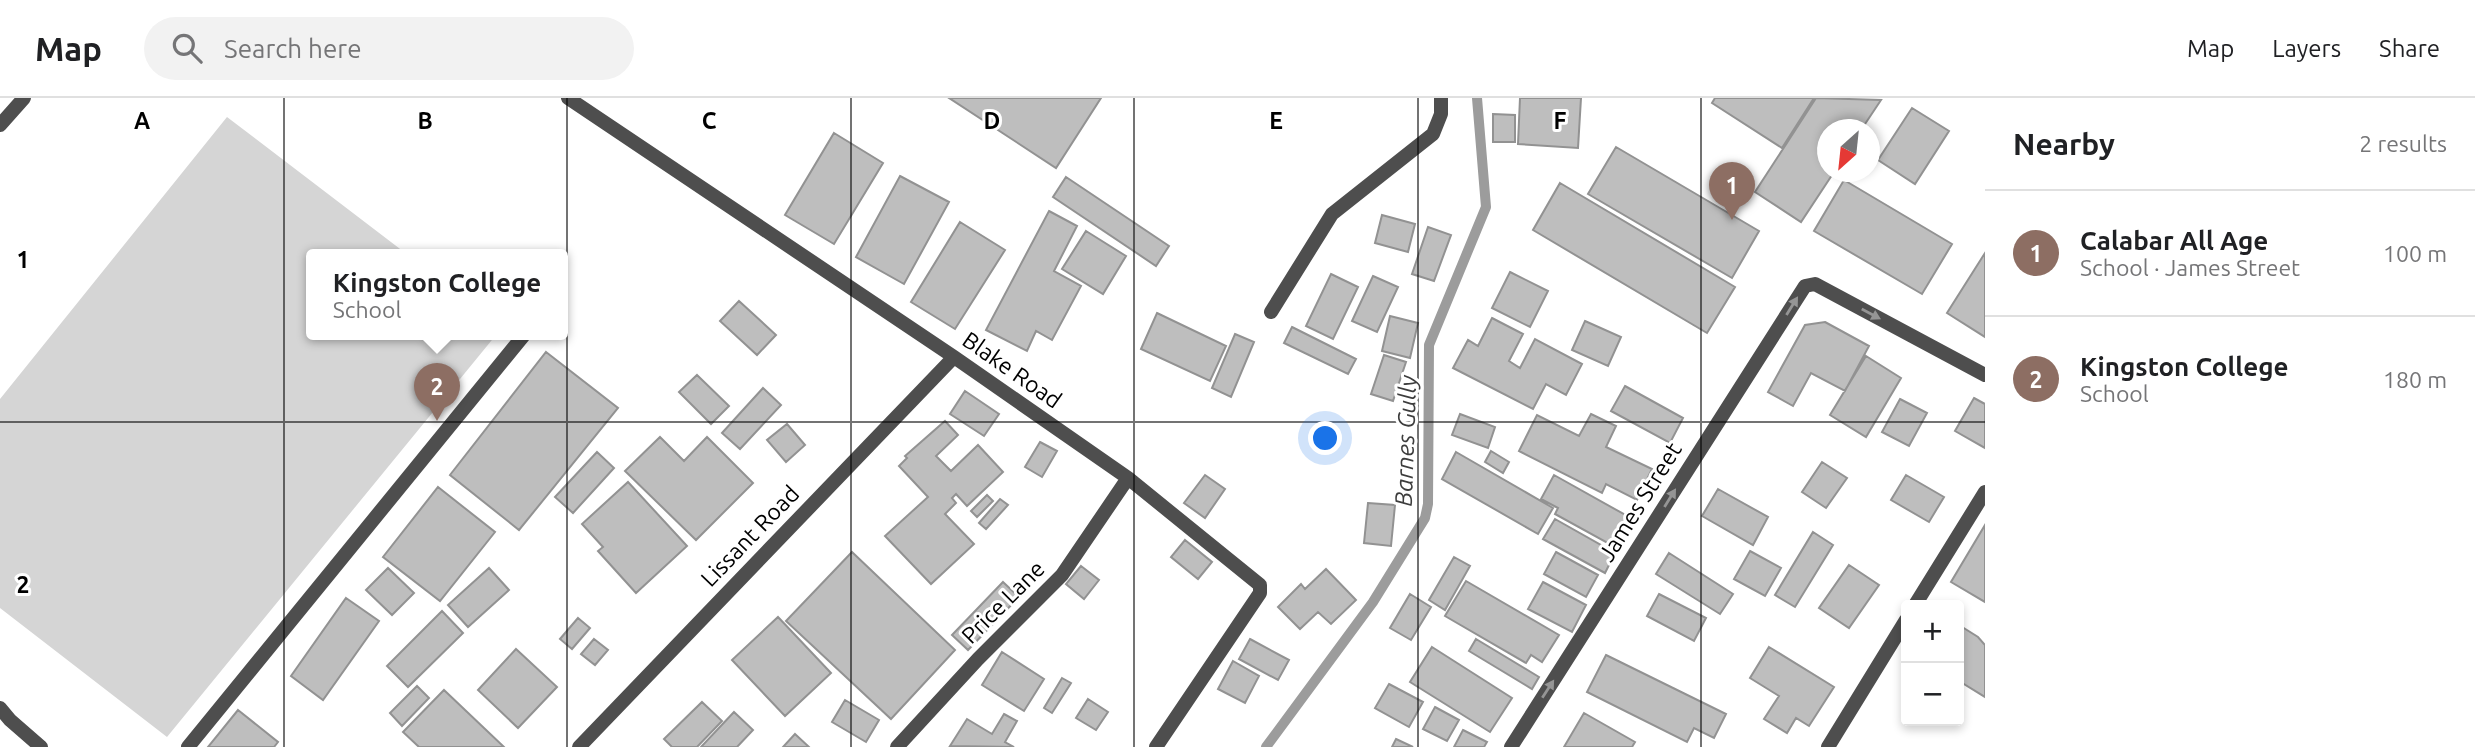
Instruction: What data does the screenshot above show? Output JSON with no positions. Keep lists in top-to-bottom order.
{
  "streets": {
    "street": [
      "Blake Road",
      "James Street",
      "Lissant Road",
      "Price Lane"
    ]
  },
  "crossings": [
    ["Blake Road", "Lissant Road"],
    ["Blake Road", "Price Lane"]
  ],
  "one_way": ["James Street"],
  "water": ["Barnes Gully"],
  "north": "bottom left",
  "page": {
    "header": "Map",
    "search": "Search here",
    "nav": ["Map", "Layers", "Share"],
    "heading": ["Nearby", "2 results"],
    "pins": ["1", "2"],
    "list": [
      {
        "mark": "1",
        "name": "Calabar All Age",
        "note": "School · James Street",
        "value": "100 m"
      },
      {
        "mark": "2",
        "name": "Kingston College",
        "note": "School",
        "value": "180 m"
      }
    ],
    "popup": ["Kingston College", "School"],
    "map_buttons": ["+", "−"]
  },
  "grid": {
    "columns": [
      "A",
      "B",
      "C",
      "D",
      "E",
      "F"
    ],
    "rows": ["1", "2"]
  }
}
